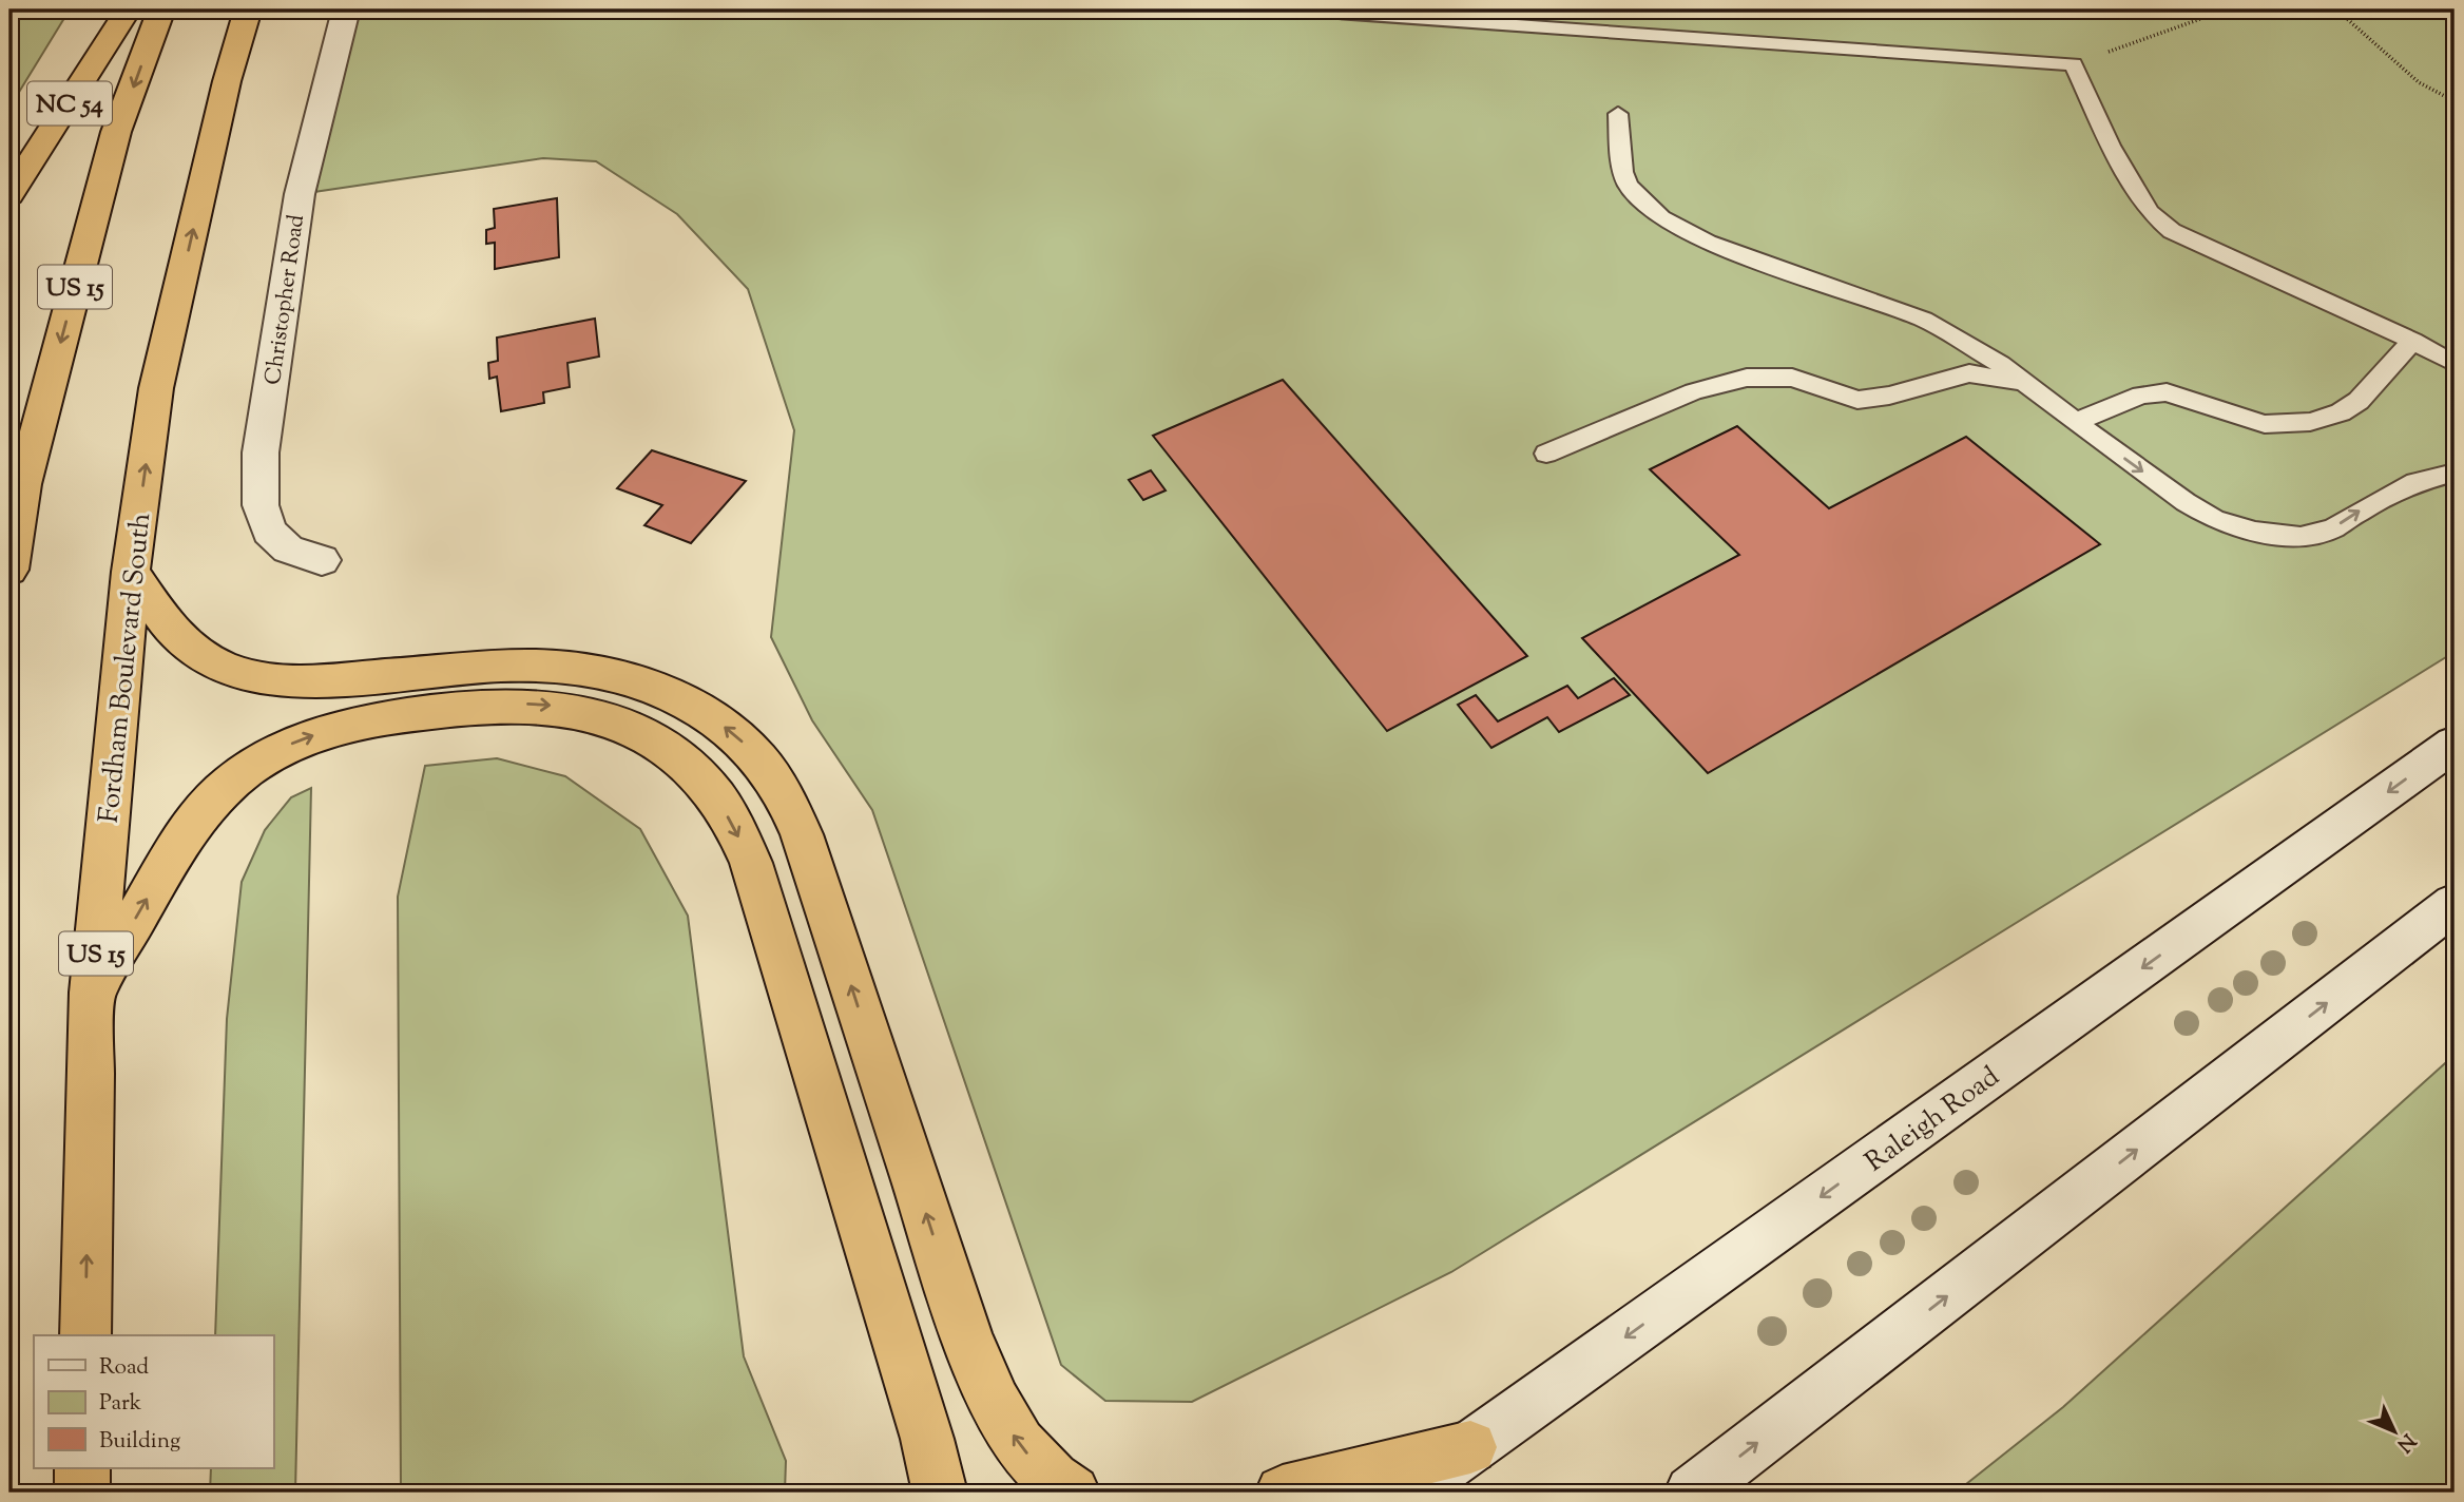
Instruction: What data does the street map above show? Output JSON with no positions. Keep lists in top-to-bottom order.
{
  "streets": {
    "highway": ["NC 54", "US 15", "Fordham Boulevard South"],
    "main road": ["Christopher Road", "Raleigh Road"]
  },
  "legend": ["Road", "Park", "Building"],
  "north": "bottom right"
}
